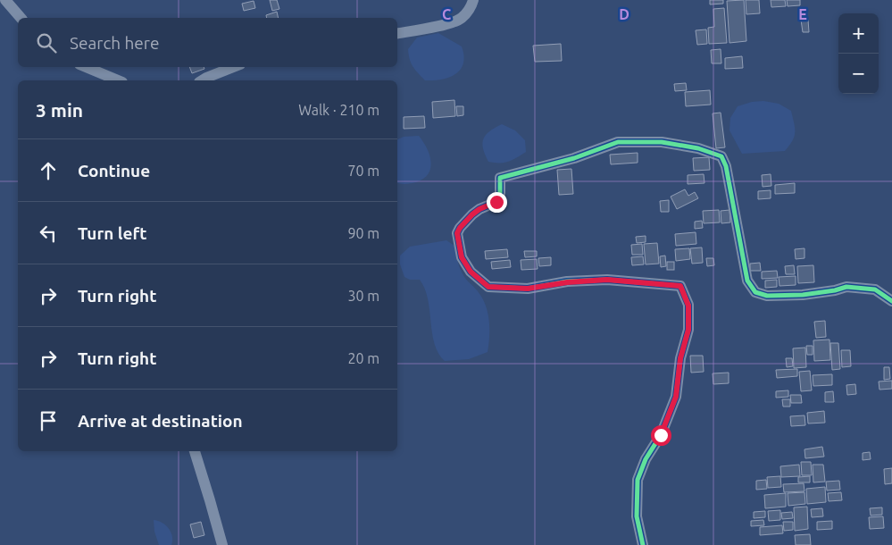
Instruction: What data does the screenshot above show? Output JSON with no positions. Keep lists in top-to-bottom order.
{
  "page": {
    "map_buttons": ["+", "−"],
    "search": "Search here",
    "heading": ["3 min", "Walk · 210 m"],
    "list": [
      ["Continue", "70 m"],
      ["Turn left", "90 m"],
      ["Turn right", "30 m"],
      ["Turn right", "20 m"],
      "Arrive at destination"
    ]
  },
  "grid": {
    "columns": ["C", "D", "E"]
  }
}
